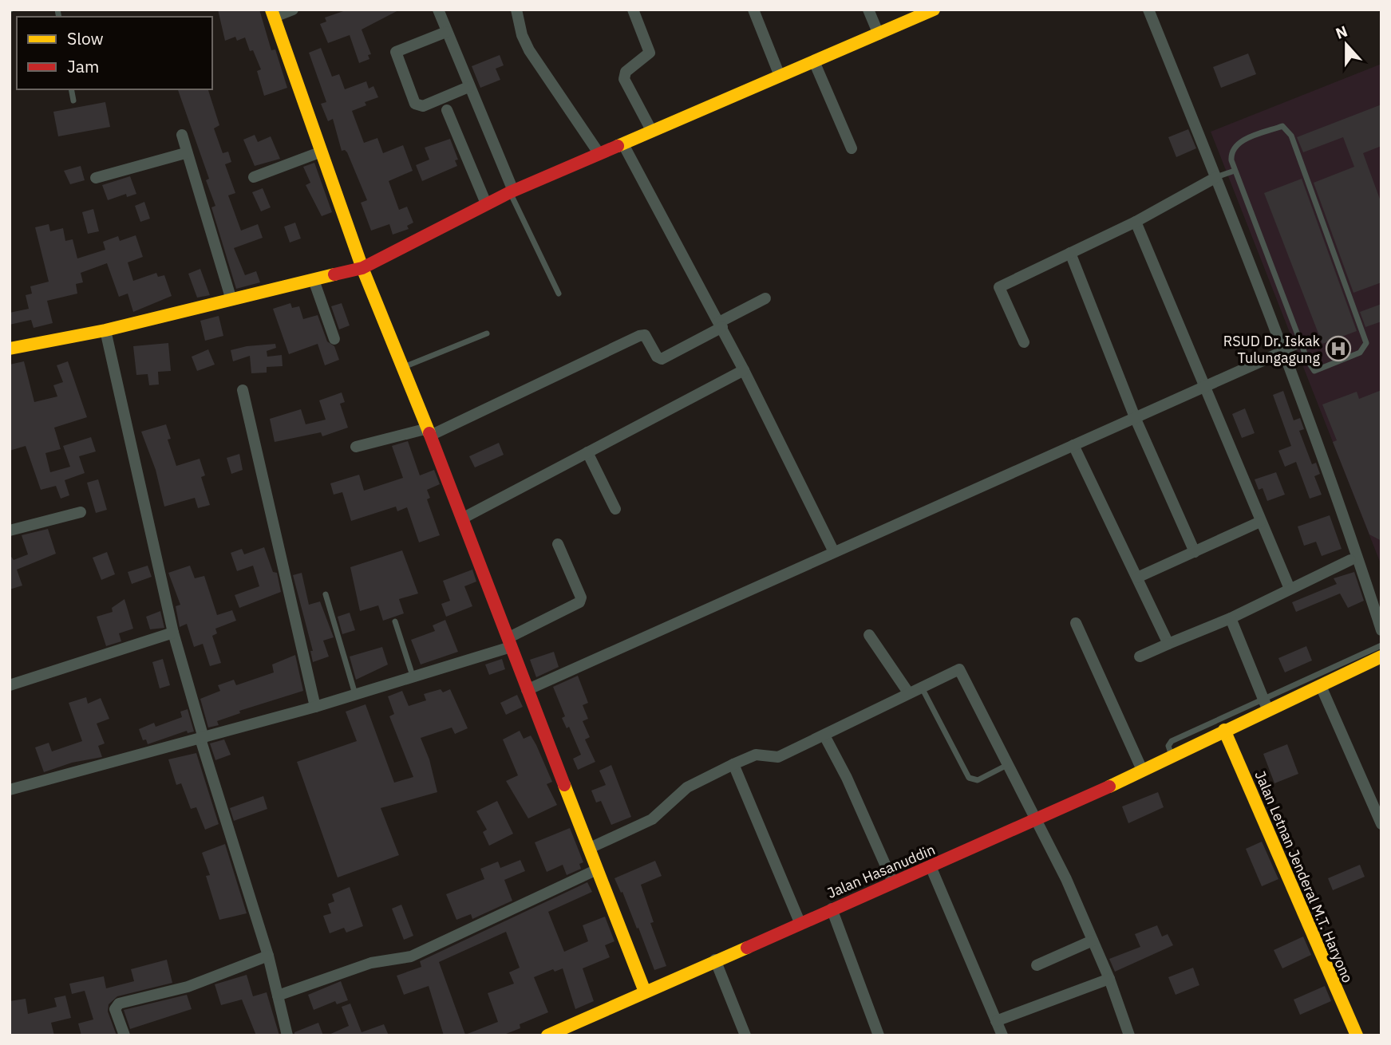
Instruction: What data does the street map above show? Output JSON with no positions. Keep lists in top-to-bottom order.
{
  "streets": {
    "street": ["Jalan Hasanuddin", "Jalan Letnan Jenderal M.T. Haryono"]
  },
  "crossings": [
    ["Jalan Hasanuddin", "Jalan Letnan Jenderal M.T. Haryono"]
  ],
  "places": {
    "hospital": ["RSUD Dr. Iskak Tulungagung"]
  },
  "legend": ["Slow", "Jam"],
  "north": "top"
}
